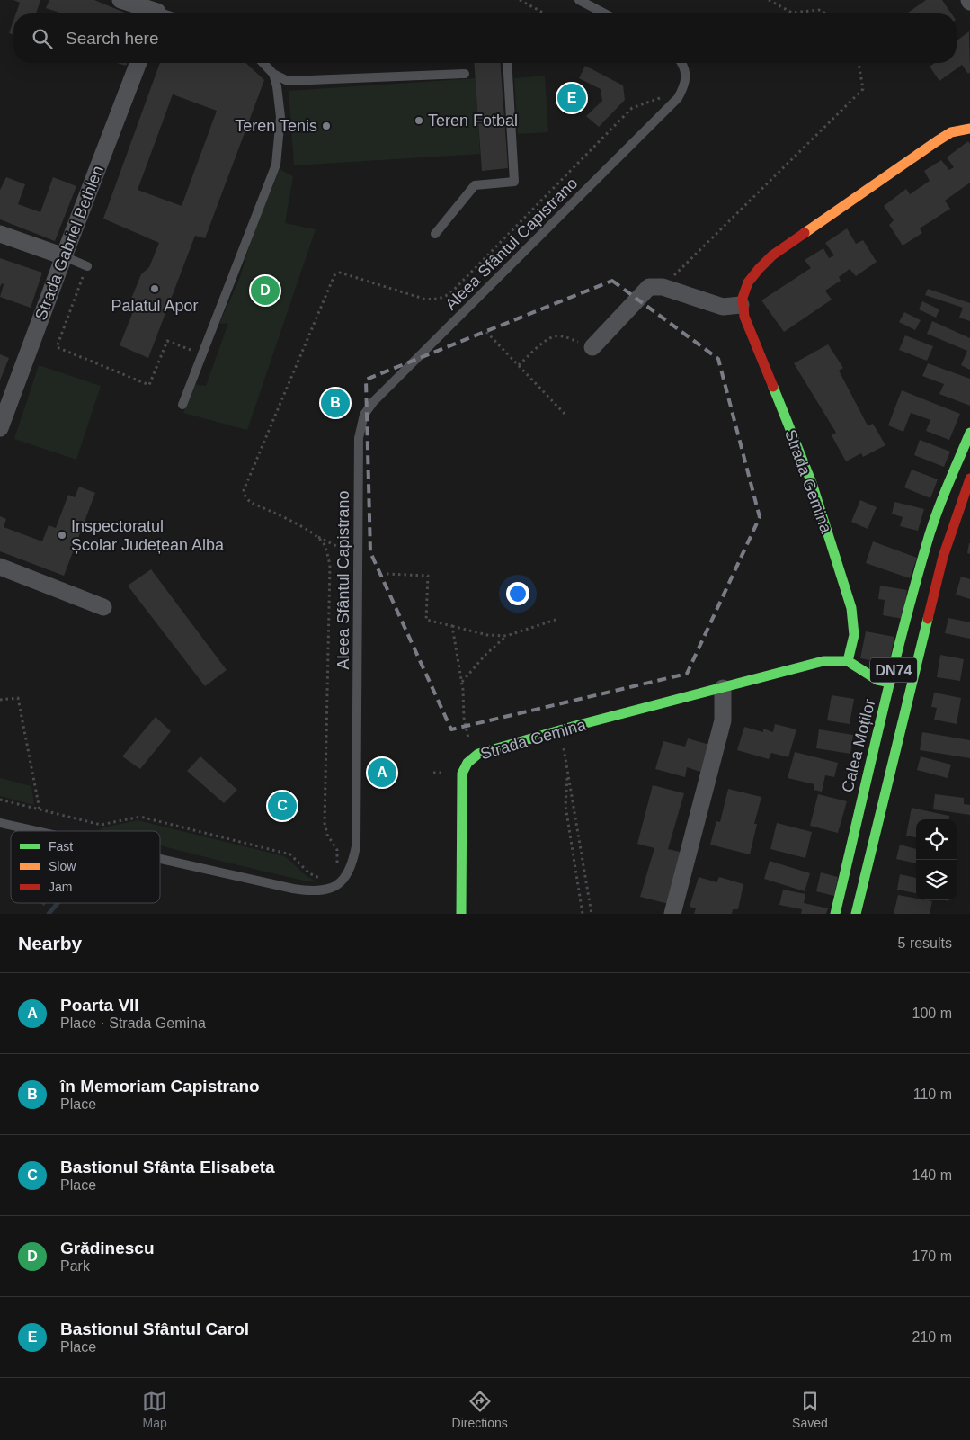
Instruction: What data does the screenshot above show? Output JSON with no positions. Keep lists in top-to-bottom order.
{
  "streets": {
    "street": [
      "Strada Gabriel Bethlen",
      "Strada Gemina",
      "DN74",
      "Calea Moților"
    ],
    "lane": ["Aleea Sfântul Capistrano"]
  },
  "places": [
    "Teren Fotbal",
    "Teren Tenis",
    "Palatul Apor",
    "Inspectoratul Școlar Județean Alba"
  ],
  "legend": ["Fast", "Slow", "Jam"],
  "page": {
    "search": "Search here",
    "pins": [
      "E",
      "D",
      "B",
      "A",
      "C"
    ],
    "heading": ["Nearby", "5 results"],
    "list": [
      {
        "mark": "A",
        "name": "Poarta VII",
        "note": "Place · Strada Gemina",
        "value": "100 m"
      },
      {
        "mark": "B",
        "name": "în Memoriam Capistrano",
        "note": "Place",
        "value": "110 m"
      },
      {
        "mark": "C",
        "name": "Bastionul Sfânta Elisabeta",
        "note": "Place",
        "value": "140 m"
      },
      {
        "mark": "D",
        "name": "Grădinescu",
        "note": "Park",
        "value": "170 m"
      },
      {
        "mark": "E",
        "name": "Bastionul Sfântul Carol",
        "note": "Place",
        "value": "210 m"
      }
    ],
    "nav": ["Map", "Directions", "Saved"]
  }
}
